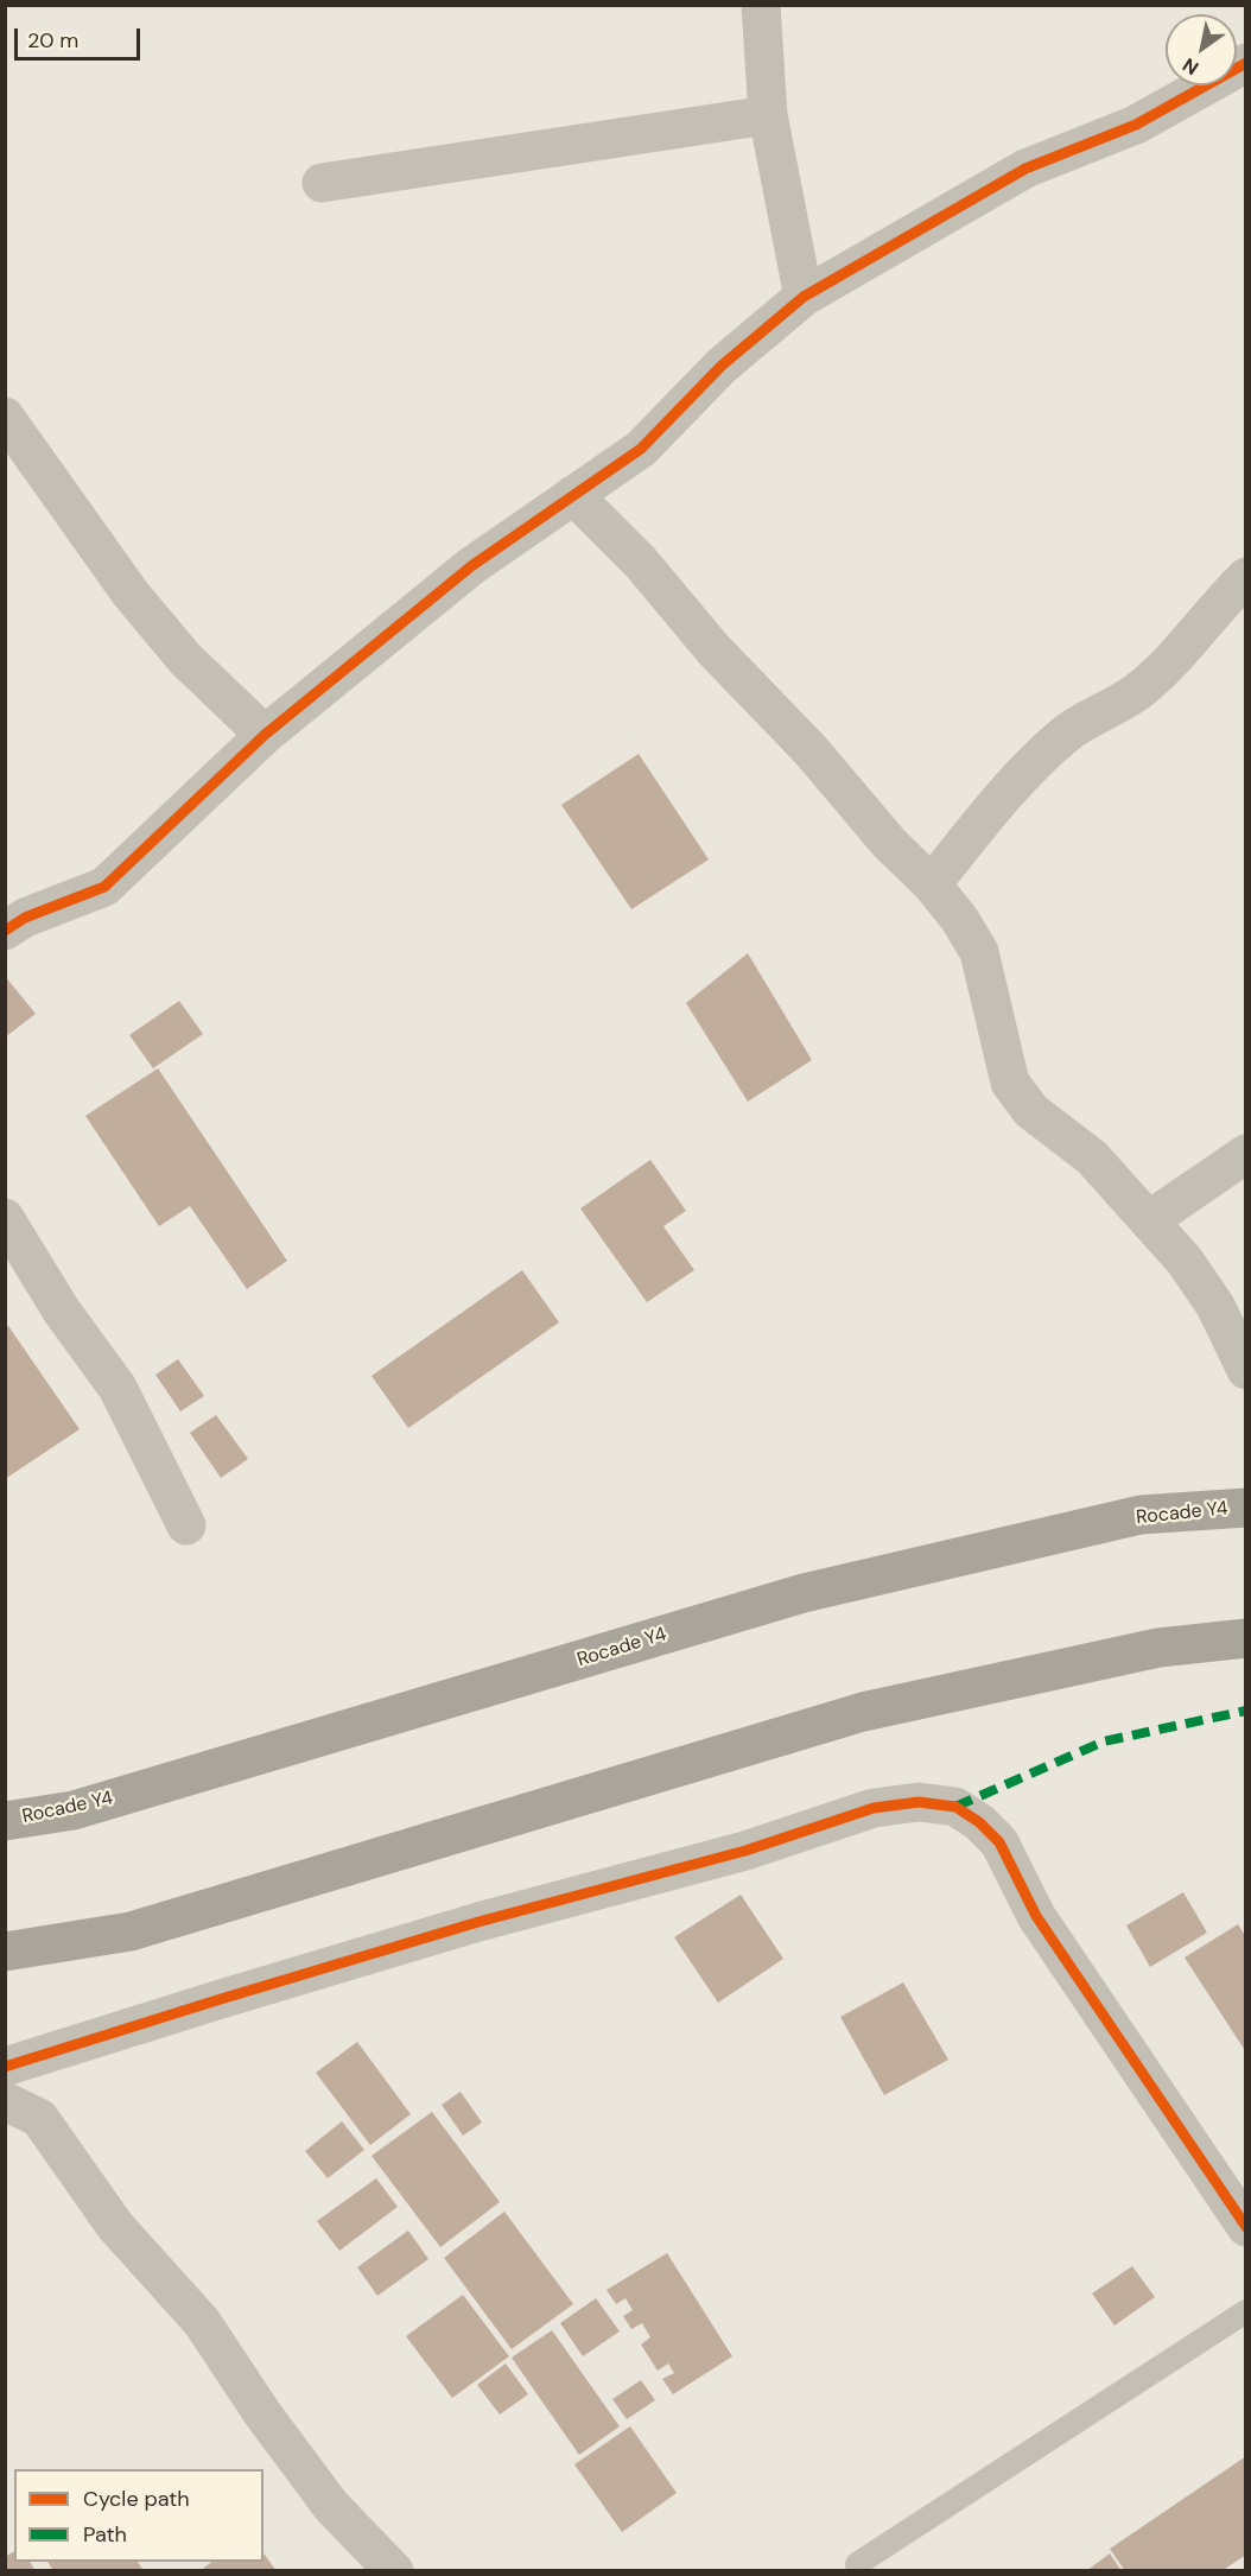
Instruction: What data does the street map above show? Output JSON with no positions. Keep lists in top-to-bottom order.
{
  "streets": {
    "highway": ["Rocade Y4"]
  },
  "legend": ["Cycle path", "Path"],
  "scale_bar": "20 m",
  "north": "bottom left"
}
